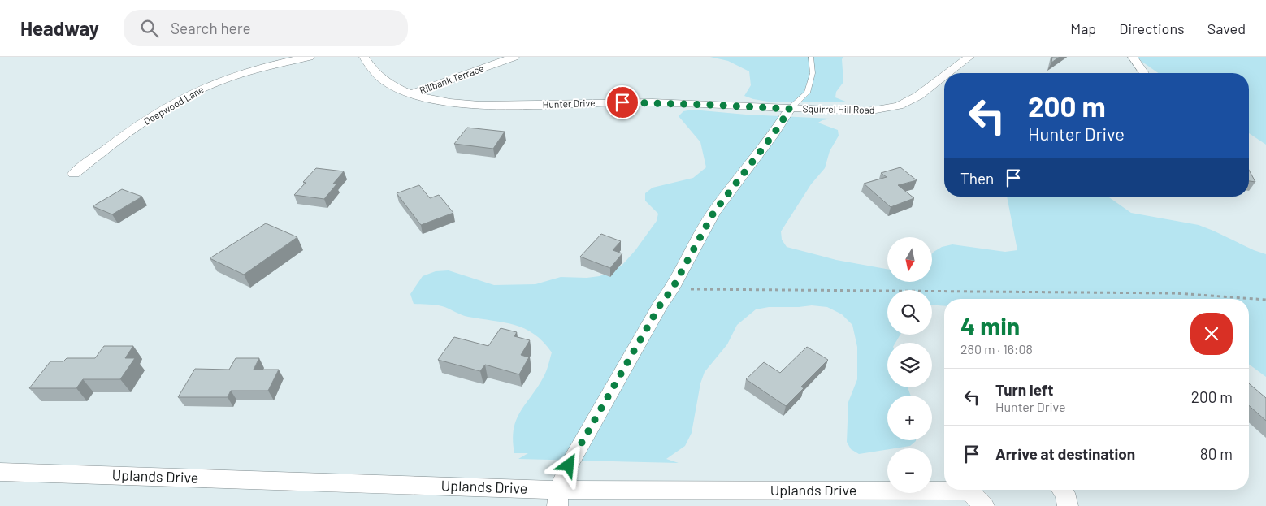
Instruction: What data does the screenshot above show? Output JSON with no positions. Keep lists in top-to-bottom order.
{
  "streets": {
    "street": [
      "Rillbank Terrace",
      "Hunter Drive",
      "Deepwood Lane",
      "Squirrel Hill Road",
      "Uplands Drive"
    ]
  },
  "crossings": [
    ["Rillbank Terrace", "Hunter Drive"],
    ["Hunter Drive", "Squirrel Hill Road"]
  ],
  "north": "bottom",
  "page": {
    "header": "Headway",
    "search": "Search here",
    "nav": ["Map", "Directions", "Saved"],
    "turn": ["200 m", "Hunter Drive"],
    "then": "Then",
    "map_buttons": ["+", "−"],
    "heading": ["4 min", "280 m · 16:08"],
    "list": [
      {
        "name": "Turn left",
        "note": "Hunter Drive",
        "value": "200 m"
      },
      {
        "name": "Arrive at destination",
        "value": "80 m"
      }
    ]
  }
}
